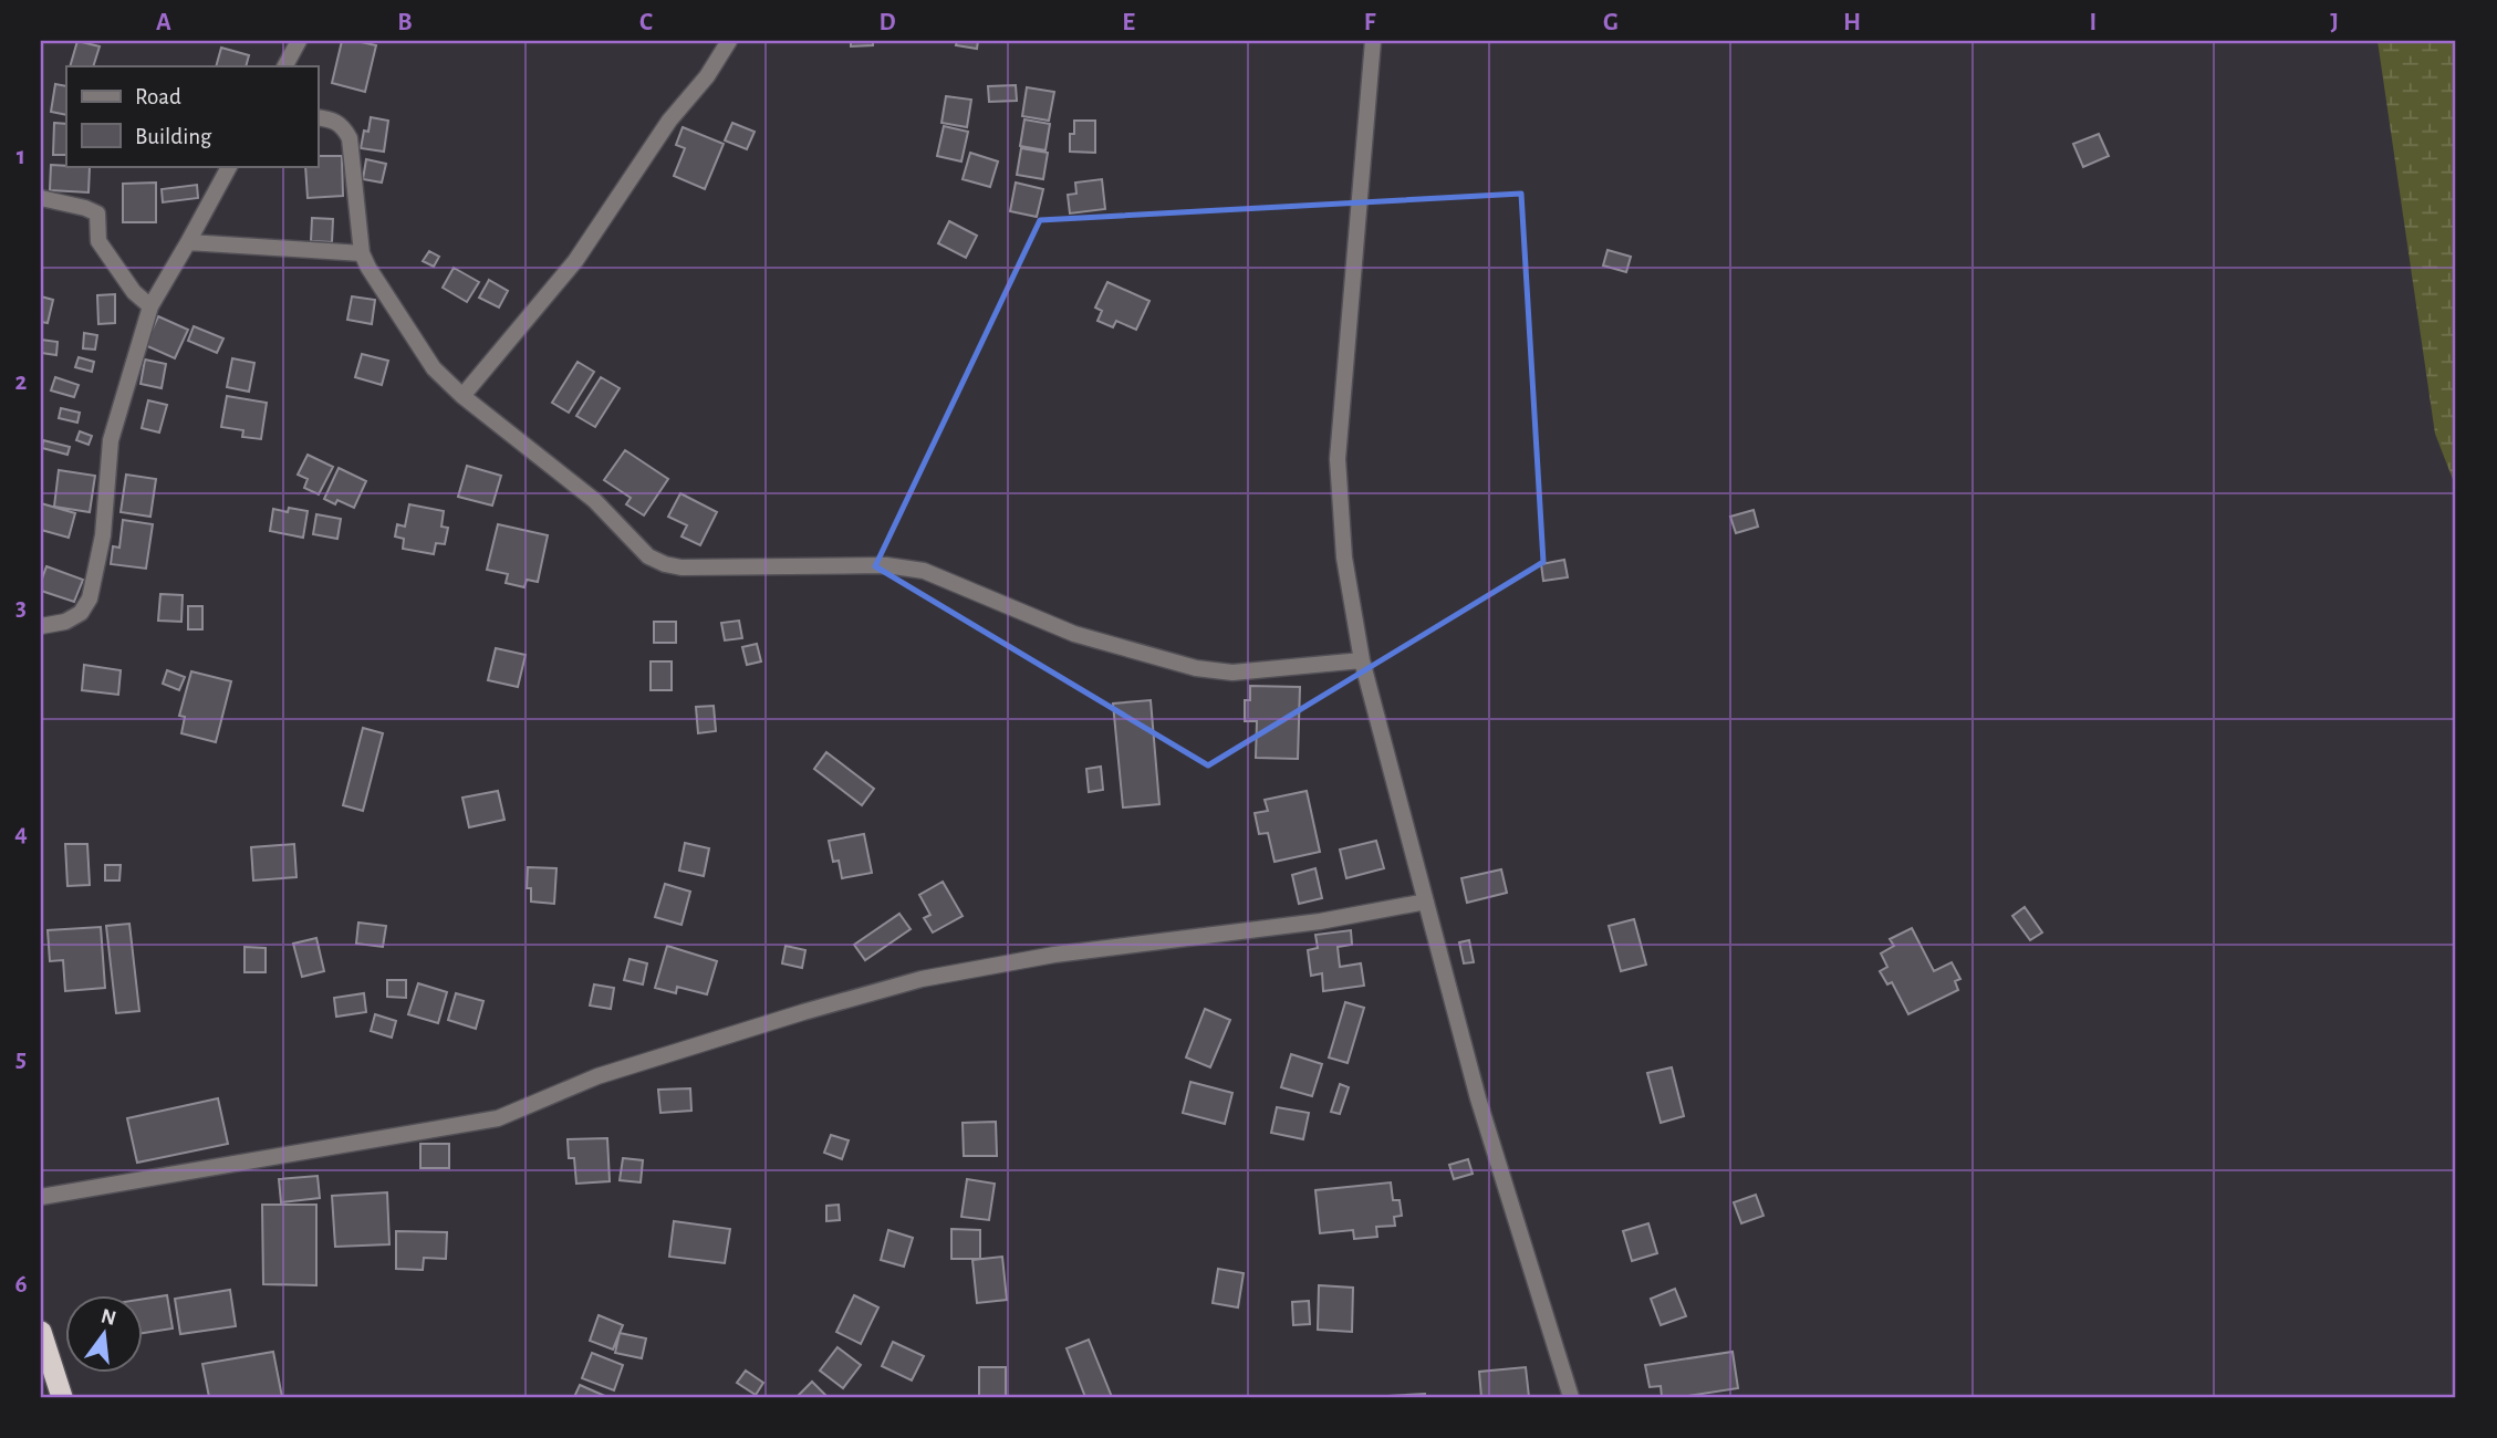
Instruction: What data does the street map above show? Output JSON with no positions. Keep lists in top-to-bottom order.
{
  "legend": ["Road", "Building"],
  "north": "top",
  "grid": {
    "columns": [
      "A",
      "B",
      "C",
      "D",
      "E",
      "F",
      "G",
      "H",
      "I",
      "J"
    ],
    "rows": [
      "1",
      "2",
      "3",
      "4",
      "5",
      "6"
    ]
  }
}
